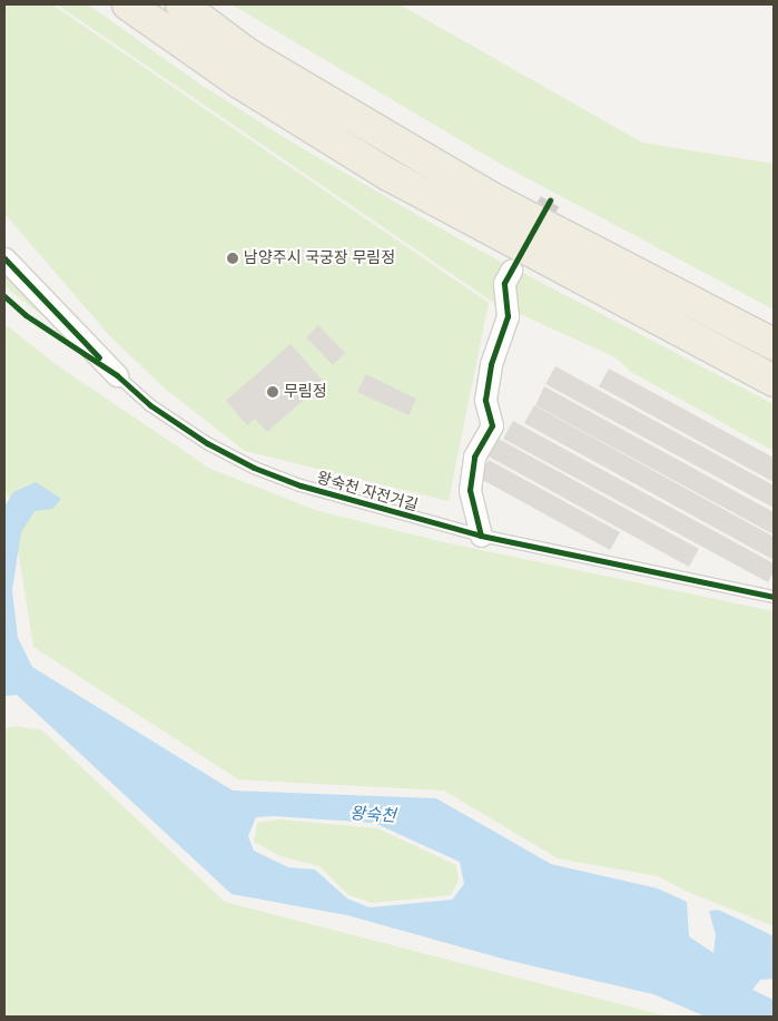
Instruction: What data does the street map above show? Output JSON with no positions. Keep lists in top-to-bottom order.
{
  "streets": {
    "lane": ["왕숙천 자전거길"]
  },
  "water": ["왕숙천"],
  "places": ["남양주시 국궁장 무림정", "무림정"]
}
